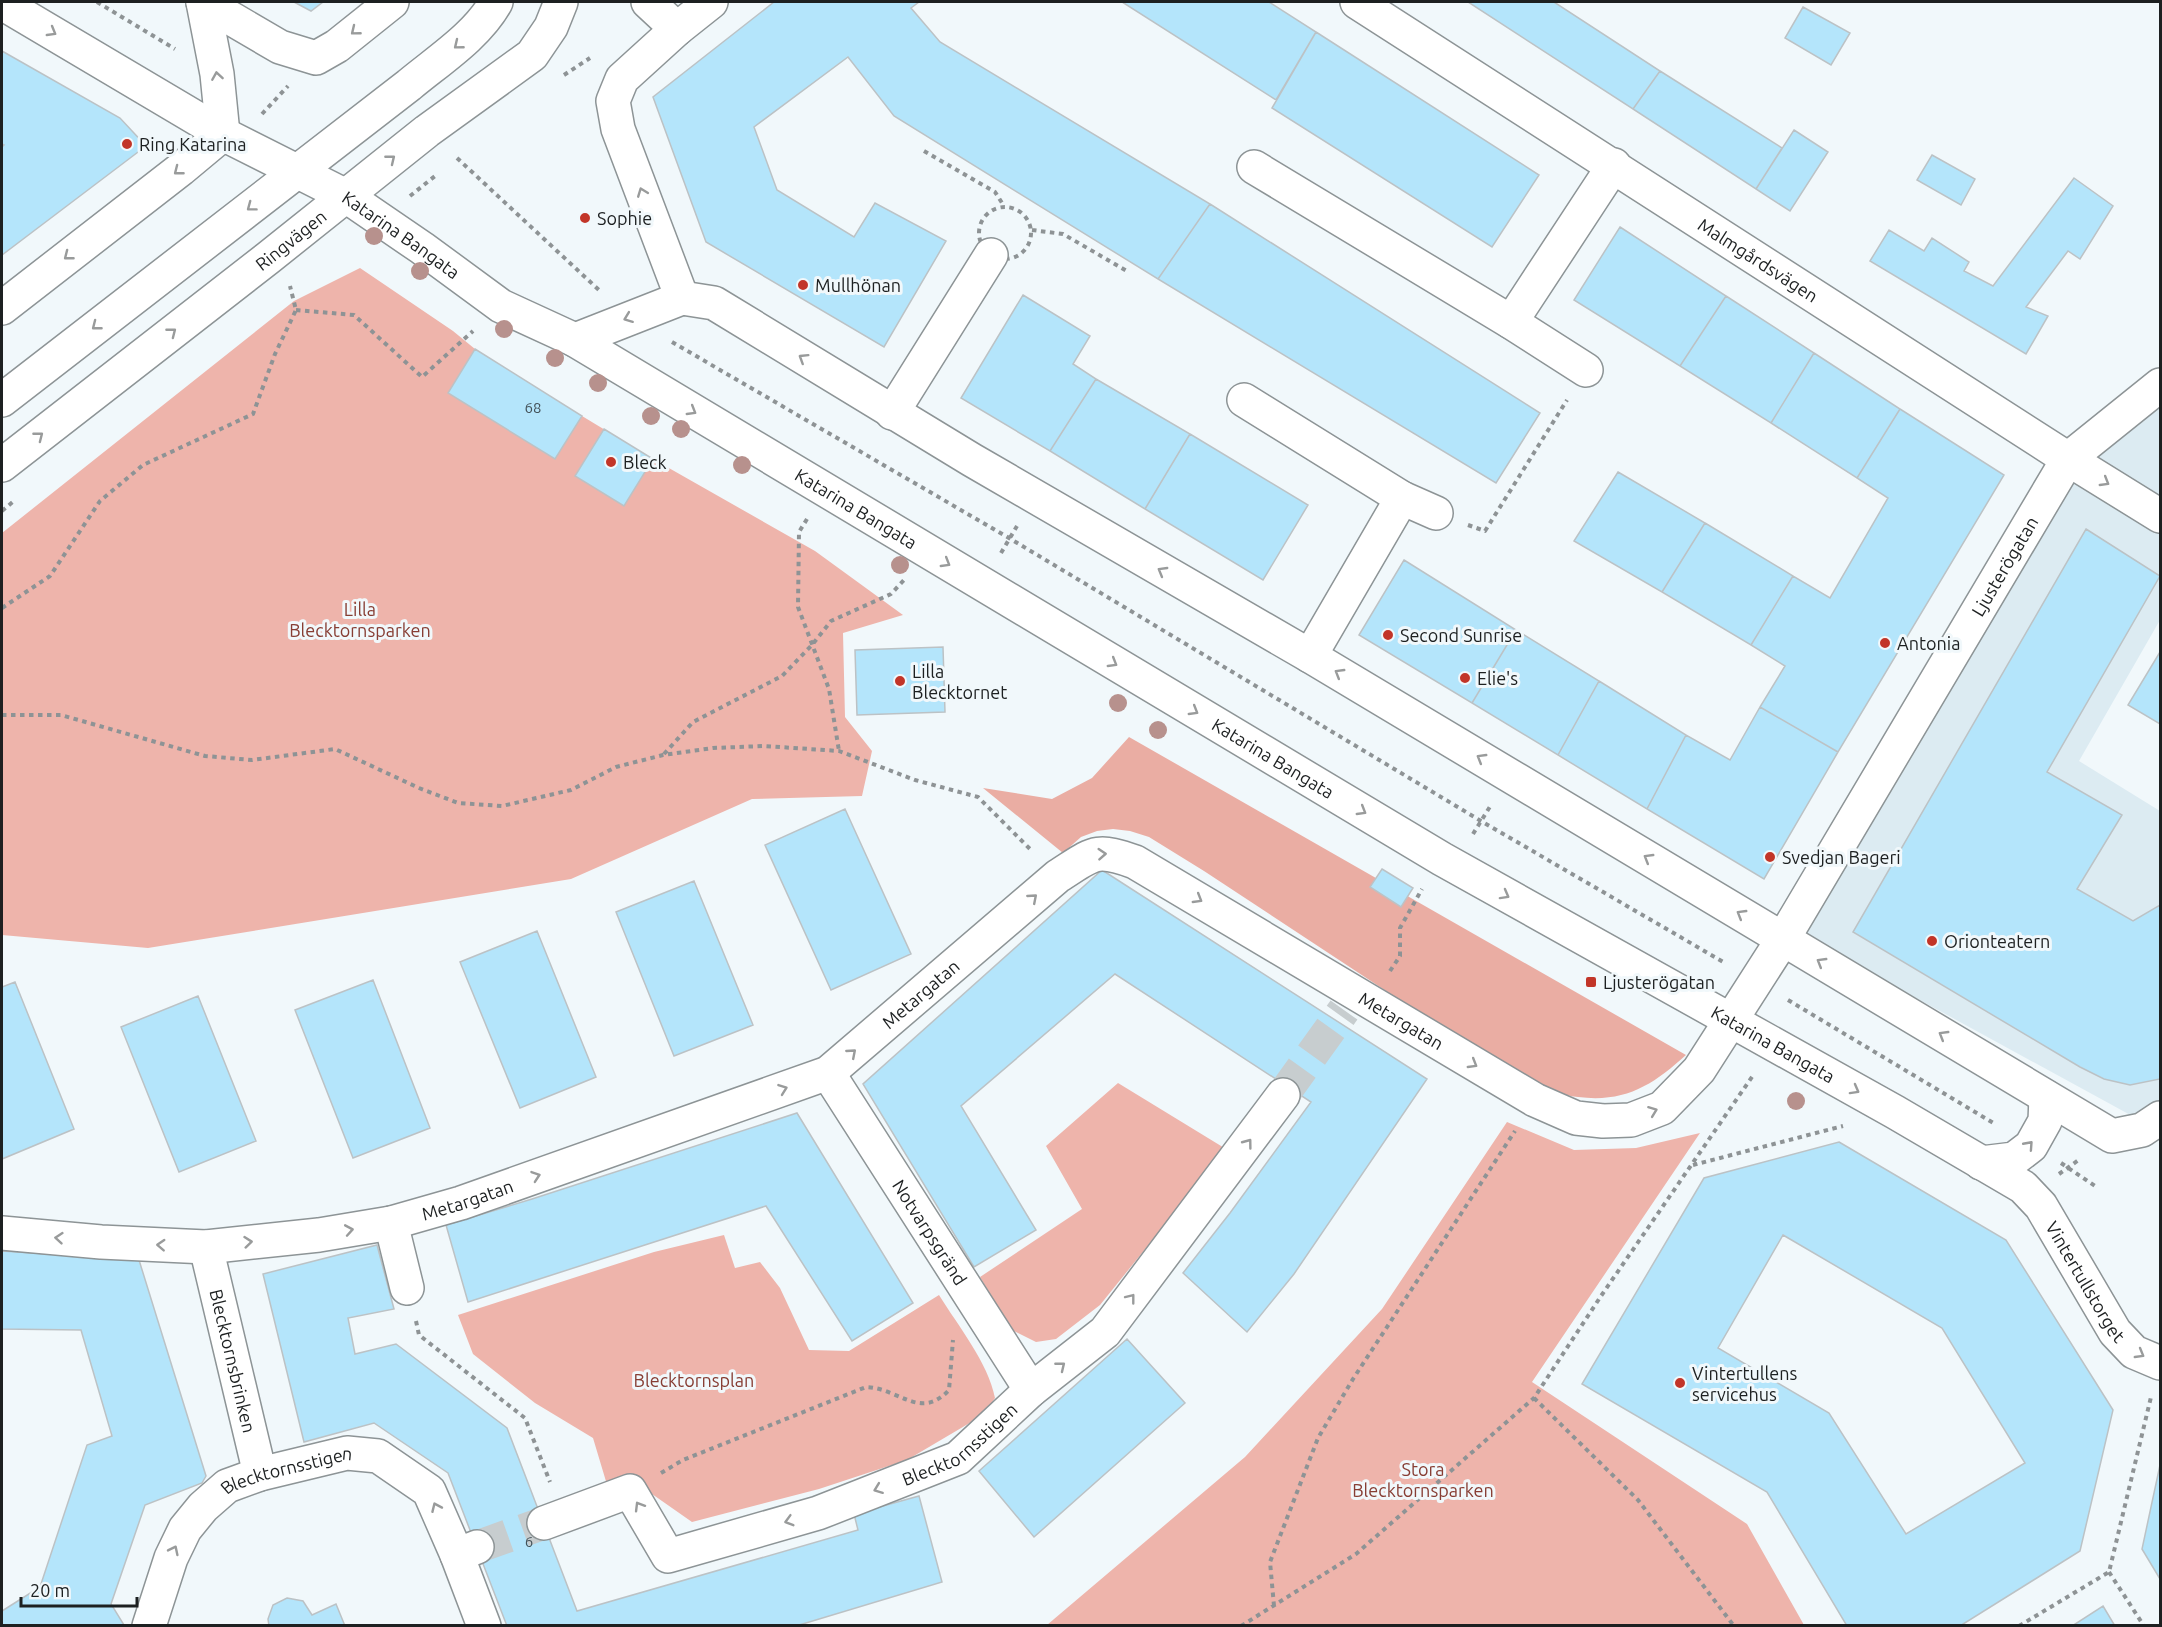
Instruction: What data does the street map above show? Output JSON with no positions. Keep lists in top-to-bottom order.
{
  "streets": {
    "street": [
      "Katarina Bangata",
      "Ringvägen",
      "Malmgårdsvägen",
      "Ljusterögatan",
      "Metargatan",
      "Notvarpsgränd",
      "Vintertullstorget",
      "Blecktornsbrinken",
      "Blecktornsstigen"
    ]
  },
  "crossings": [
    ["Katarina Bangata", "Ringvägen"],
    ["Katarina Bangata", "Ljusterögatan"],
    ["Katarina Bangata", "Metargatan"],
    ["Katarina Bangata", "Vintertullstorget"],
    ["Malmgårdsvägen", "Ljusterögatan"],
    ["Ljusterögatan", "Metargatan"],
    ["Metargatan", "Notvarpsgränd"],
    ["Metargatan", "Blecktornsbrinken"],
    ["Notvarpsgränd", "Blecktornsstigen"],
    ["Blecktornsbrinken", "Blecktornsstigen"]
  ],
  "one_way": ["Vintertullstorget"],
  "parks": ["Lilla Blecktornsparken", "Blecktornsplan", "Stora Blecktornsparken"],
  "places": {
    "other": [
      "Ring Katarina",
      "Sophie",
      "Mullhönan",
      "Bleck",
      "Second Sunrise",
      "Antonia",
      "Elie's",
      "Lilla Blecktornet",
      "Svedjan Bageri",
      "Orionteatern",
      "Vintertullens servicehus"
    ],
    "transit": ["Ljusterögatan"]
  },
  "house_numbers": ["68", "6"],
  "scale_bar": "20 m"
}
